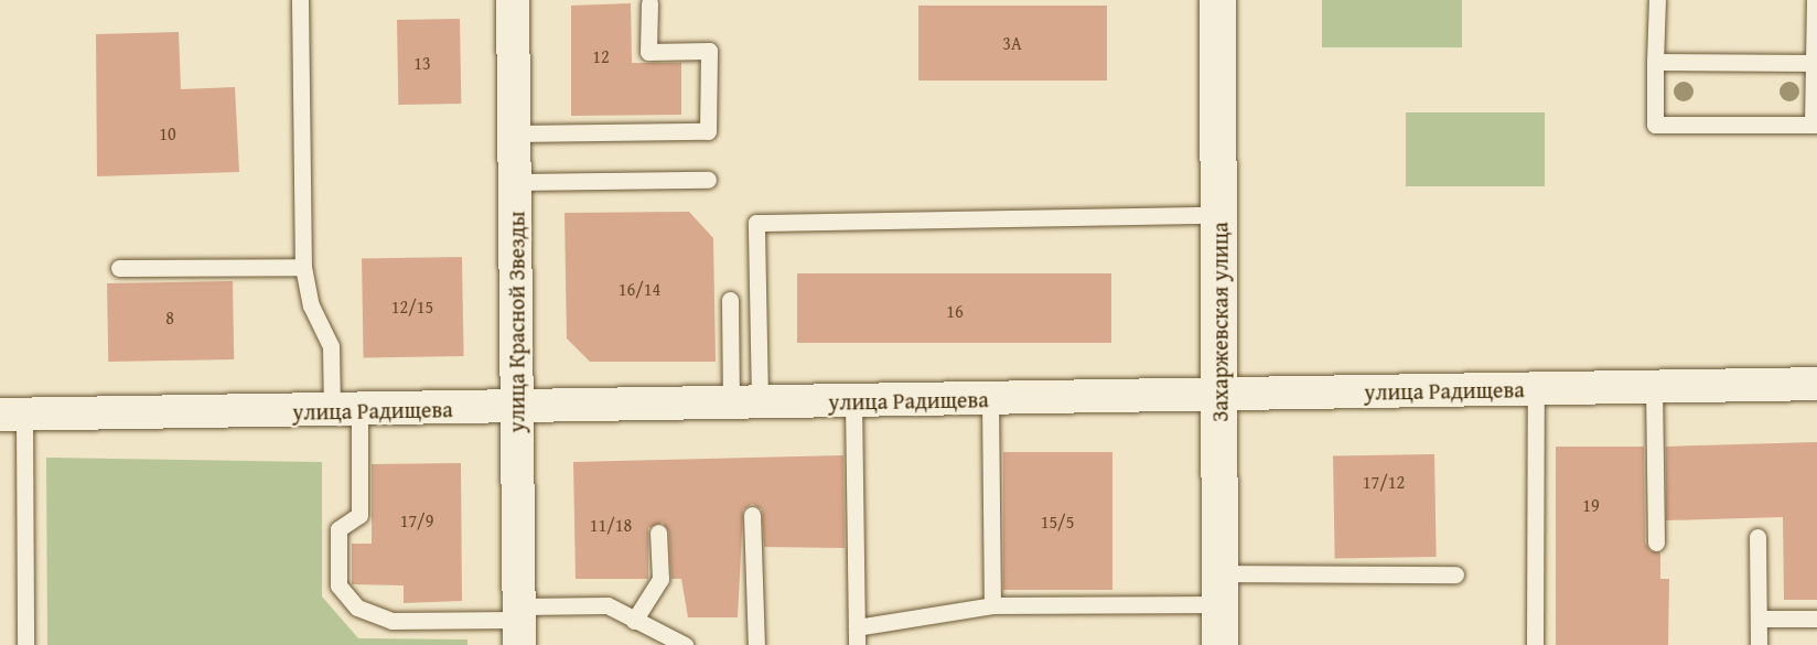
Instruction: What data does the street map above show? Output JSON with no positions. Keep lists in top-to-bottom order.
{
  "streets": {
    "street": ["улица Красной Звезды", "Захаржевская улица", "улица Радищева"]
  },
  "crossings": [
    ["улица Красной Звезды", "улица Радищева"],
    ["Захаржевская улица", "улица Радищева"]
  ],
  "house_numbers": [
    "3А",
    "12",
    "13",
    "10",
    "16/14",
    "12/15",
    "16",
    "8",
    "17/12",
    "19",
    "17/9",
    "15/5",
    "11/18"
  ]
}
